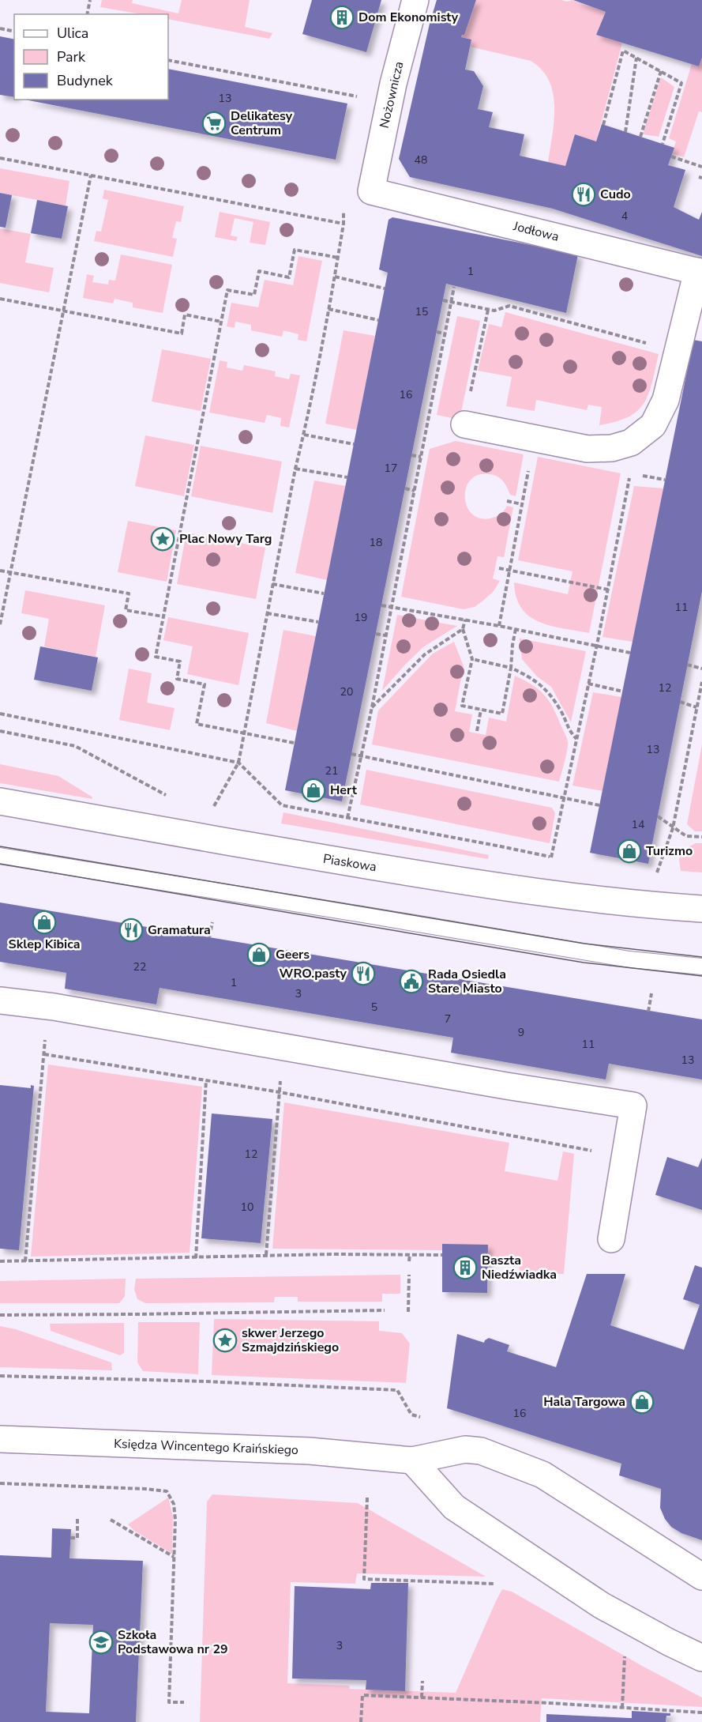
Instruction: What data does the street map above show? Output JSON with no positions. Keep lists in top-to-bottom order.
{
  "streets": {
    "street": [
      "Nożownicza",
      "Jodłowa",
      "Piaskowa",
      "Księdza Wincentego Kraińskiego"
    ]
  },
  "crossings": [
    ["Nożownicza", "Jodłowa"]
  ],
  "places": {
    "building": ["Dom Ekonomisty", "Baszta Niedźwiadka"],
    "supermarket": ["Delikatesy Centrum"],
    "restaurant": ["Cudo", "Gramatura", "WRO.pasty"],
    "place": ["Plac Nowy Targ", "skwer Jerzego Szmajdzińskiego"],
    "shop": [
      "Hert",
      "Turizmo",
      "Sklep Kibica",
      "Geers",
      "Hala Targowa"
    ],
    "public building": ["Rada Osiedla Stare Miasto"],
    "school or university": ["Szkoła Podstawowa nr 29"]
  },
  "house_numbers": [
    "13",
    "48",
    "4",
    "1",
    "15",
    "16",
    "17",
    "18",
    "11",
    "19",
    "12",
    "20",
    "13",
    "21",
    "14",
    "22",
    "1",
    "3",
    "5",
    "7",
    "9",
    "11",
    "13",
    "12",
    "10",
    "16",
    "3"
  ],
  "legend": ["Ulica", "Park", "Budynek"]
}
